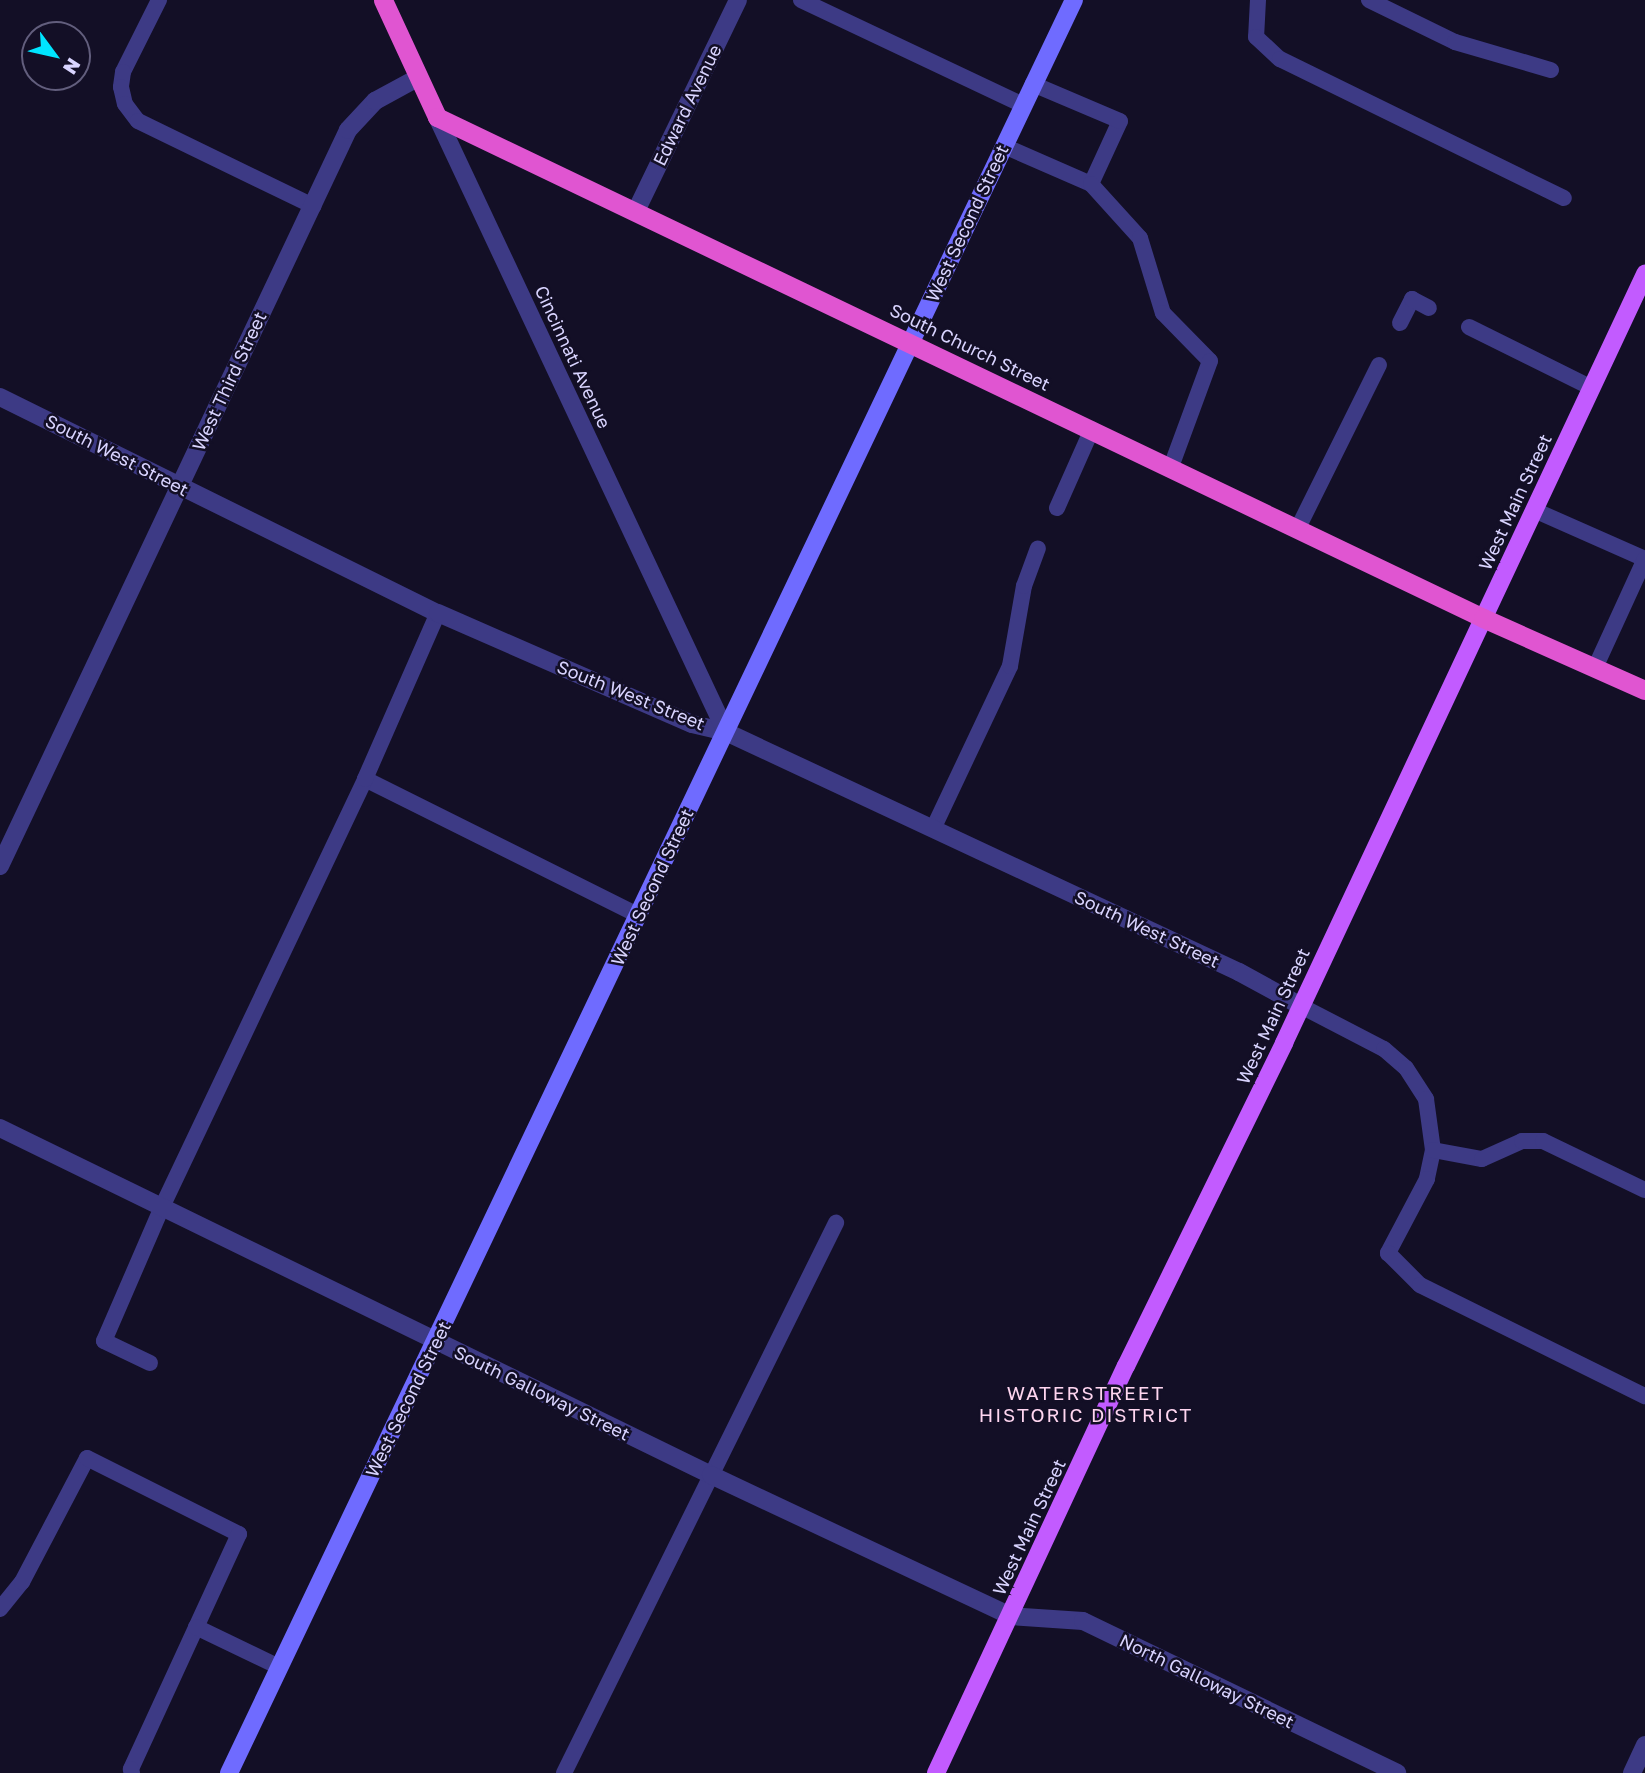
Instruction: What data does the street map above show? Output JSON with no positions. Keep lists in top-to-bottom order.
{
  "streets": {
    "highway": ["South Church Street", "Cincinnati Avenue"],
    "main road": ["West Second Street", "West Main Street"],
    "street": [
      "Edward Avenue",
      "West Third Street",
      "South West Street",
      "South Galloway Street",
      "North Galloway Street"
    ]
  },
  "crossings": [
    ["Edward Avenue", "South Church Street"],
    ["West Second Street", "South Church Street"],
    ["West Second Street", "Cincinnati Avenue"],
    ["West Second Street", "South West Street"],
    ["West Second Street", "South Galloway Street"],
    ["South Church Street", "Cincinnati Avenue"],
    ["South Church Street", "West Main Street"],
    ["Cincinnati Avenue", "West Third Street"],
    ["Cincinnati Avenue", "South West Street"],
    ["West Third Street", "South West Street"],
    ["South West Street", "West Main Street"],
    ["West Main Street", "South Galloway Street"],
    ["West Main Street", "North Galloway Street"],
    ["South Galloway Street", "North Galloway Street"]
  ],
  "districts": ["WATERSTREET HISTORIC DISTRICT"],
  "north": "bottom right"
}
